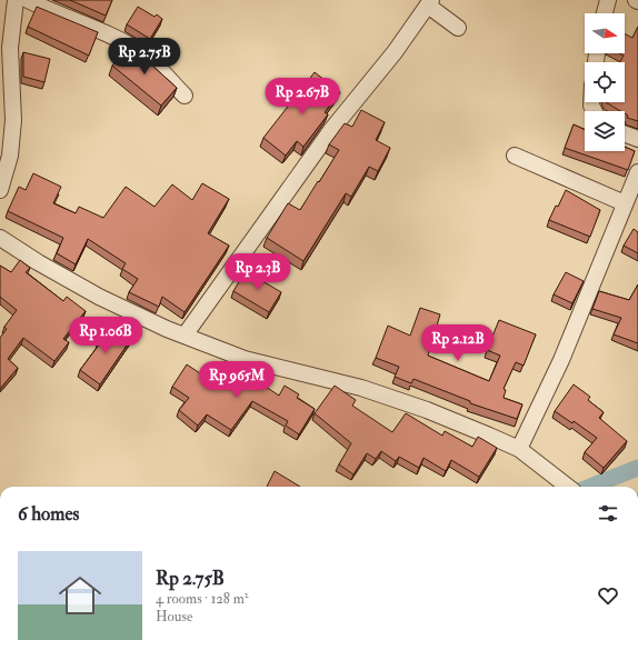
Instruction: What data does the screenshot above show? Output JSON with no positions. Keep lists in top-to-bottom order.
{
  "north": "right",
  "page": {
    "price": [
      "Rp 2.75B",
      "Rp 2.67B",
      "Rp 2.3B",
      "Rp 1.06B",
      "Rp 2.12B",
      "Rp 965M"
    ],
    "heading": "6 homes",
    "list": [
      {
        "name": "Rp 2.75B",
        "note": "4 rooms · 128 m² · House"
      }
    ]
  }
}
